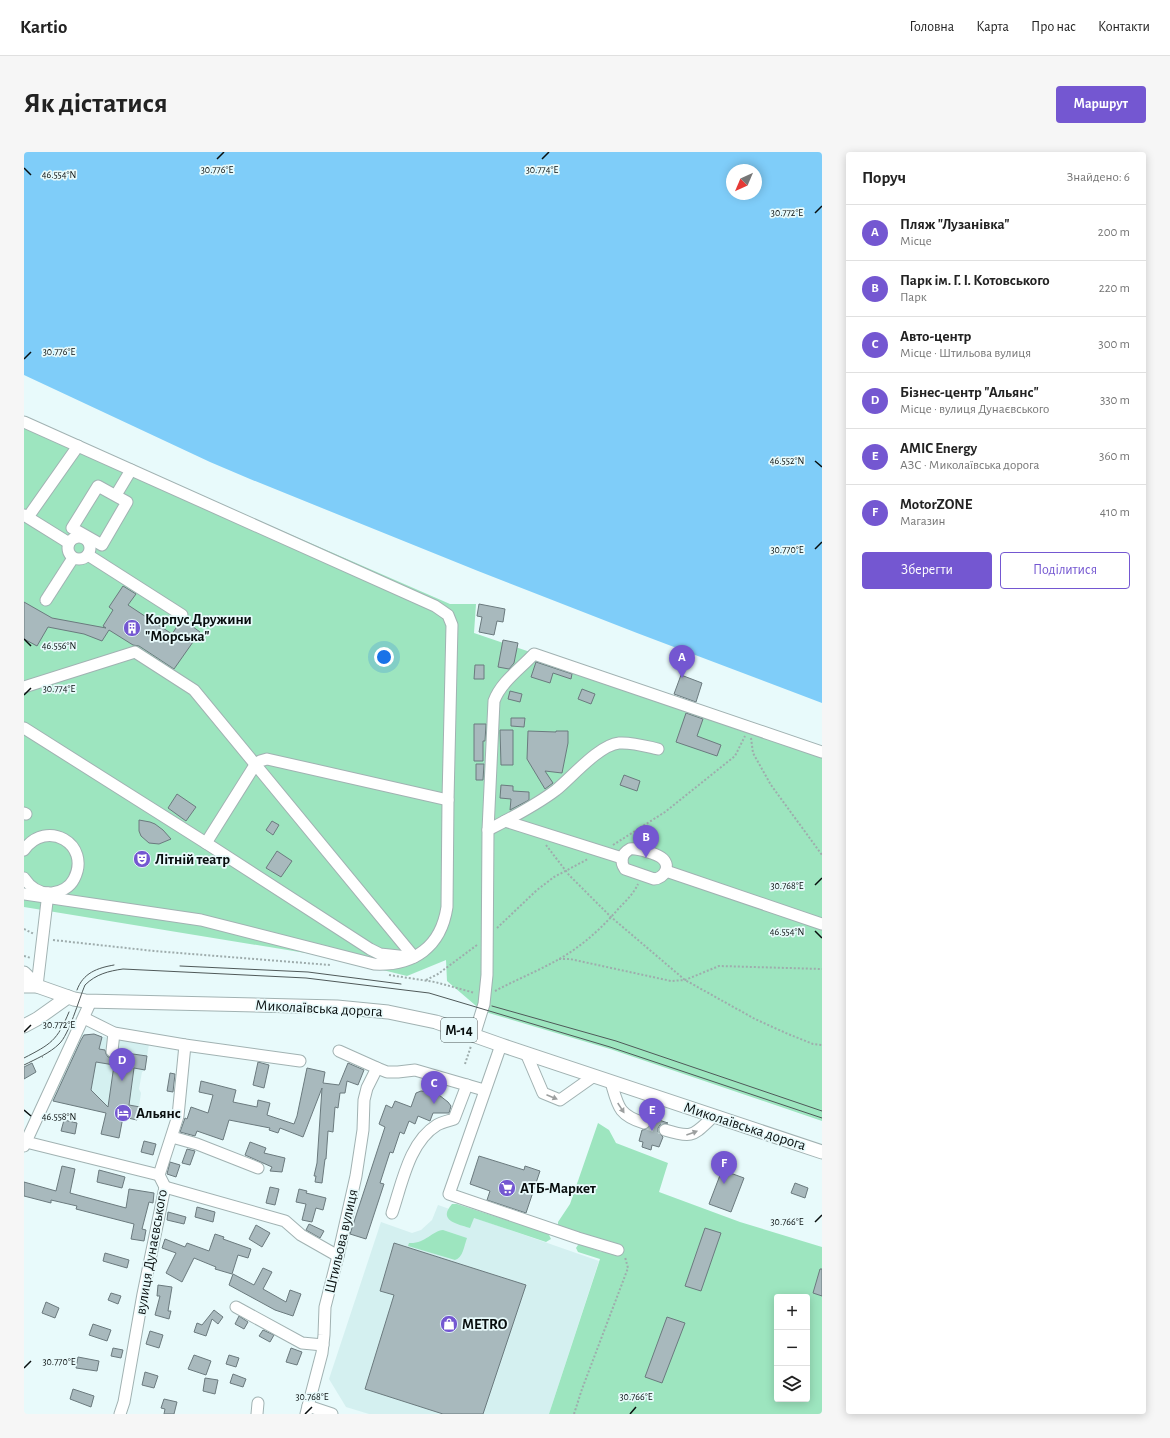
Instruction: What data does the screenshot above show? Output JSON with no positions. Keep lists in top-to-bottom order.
{
  "streets": {
    "main road": ["Миколаївська дорога", "М-14"],
    "street": ["Штильова вулиця", "вулиця Дунаєвського"]
  },
  "places": {
    "building": ["Корпус Дружини \"Морська\""],
    "theatre": ["Літній театр"],
    "hotel": ["Альянс"],
    "supermarket": ["АТБ-Маркет"],
    "shop": ["METRO"]
  },
  "north": "bottom left",
  "page": {
    "header": "Kartio",
    "nav": [
      "Головна",
      "Карта",
      "Про нас",
      "Контакти"
    ],
    "buttons": [
      "Маршрут",
      ["Зберегти", "Поділитися"]
    ],
    "title": "Як дістатися",
    "heading": ["Поруч", "Знайдено: 6"],
    "list": [
      {
        "mark": "A",
        "name": "Пляж \"Лузанівка\"",
        "note": "Місце",
        "value": "200 m"
      },
      {
        "mark": "B",
        "name": "Парк ім. Г. І. Котовського",
        "note": "Парк",
        "value": "220 m"
      },
      {
        "mark": "C",
        "name": "Авто-центр",
        "note": "Місце · Штильова вулиця",
        "value": "300 m"
      },
      {
        "mark": "D",
        "name": "Бізнес-центр \"Альянс\"",
        "note": "Місце · вулиця Дунаєвського",
        "value": "330 m"
      },
      {
        "mark": "E",
        "name": "AMIC Energy",
        "note": "АЗС · Миколаївська дорога",
        "value": "360 m"
      },
      {
        "mark": "F",
        "name": "MotorZONE",
        "note": "Магазин",
        "value": "410 m"
      }
    ],
    "pins": [
      "A",
      "B",
      "D",
      "C",
      "E",
      "F"
    ],
    "map_buttons": ["+", "−"]
  },
  "coordinates": [
    "30.776°E",
    "30.774°E",
    "46.554°N",
    "30.772°E",
    "46.552°N",
    "30.770°E",
    "46.556°N",
    "30.768°E",
    "46.558°N",
    "30.766°E"
  ]
}
